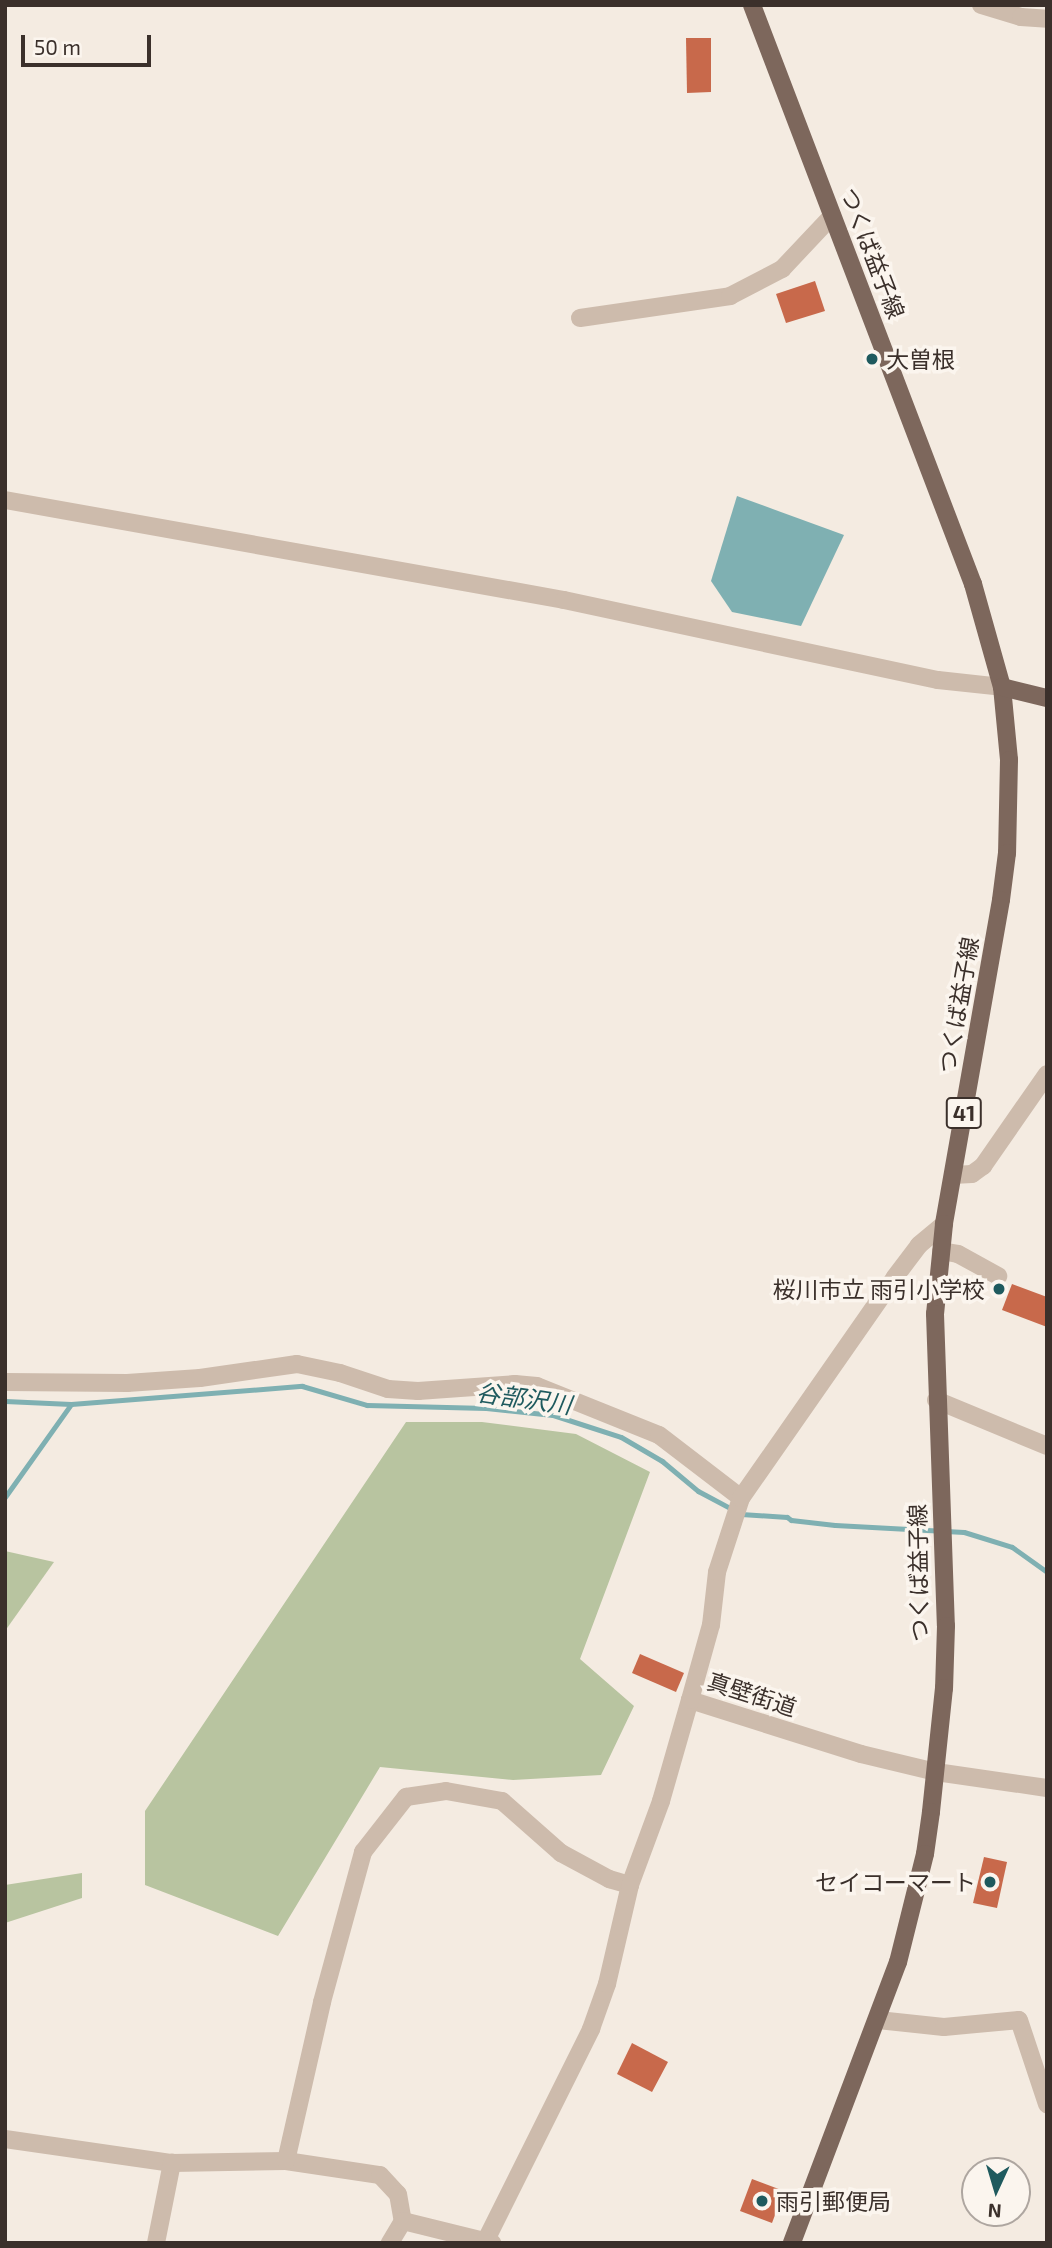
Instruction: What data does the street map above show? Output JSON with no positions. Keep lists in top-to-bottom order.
{
  "streets": {
    "main road": ["つくば益子線", "41"],
    "street": ["真壁街道"]
  },
  "crossings": [
    ["つくば益子線", "真壁街道"]
  ],
  "water": ["谷部沢川"],
  "places": [
    "大曽根",
    "桜川市立 雨引小学校",
    "セイコーマート",
    "雨引郵便局"
  ],
  "scale_bar": "50 m",
  "north": "bottom"
}
